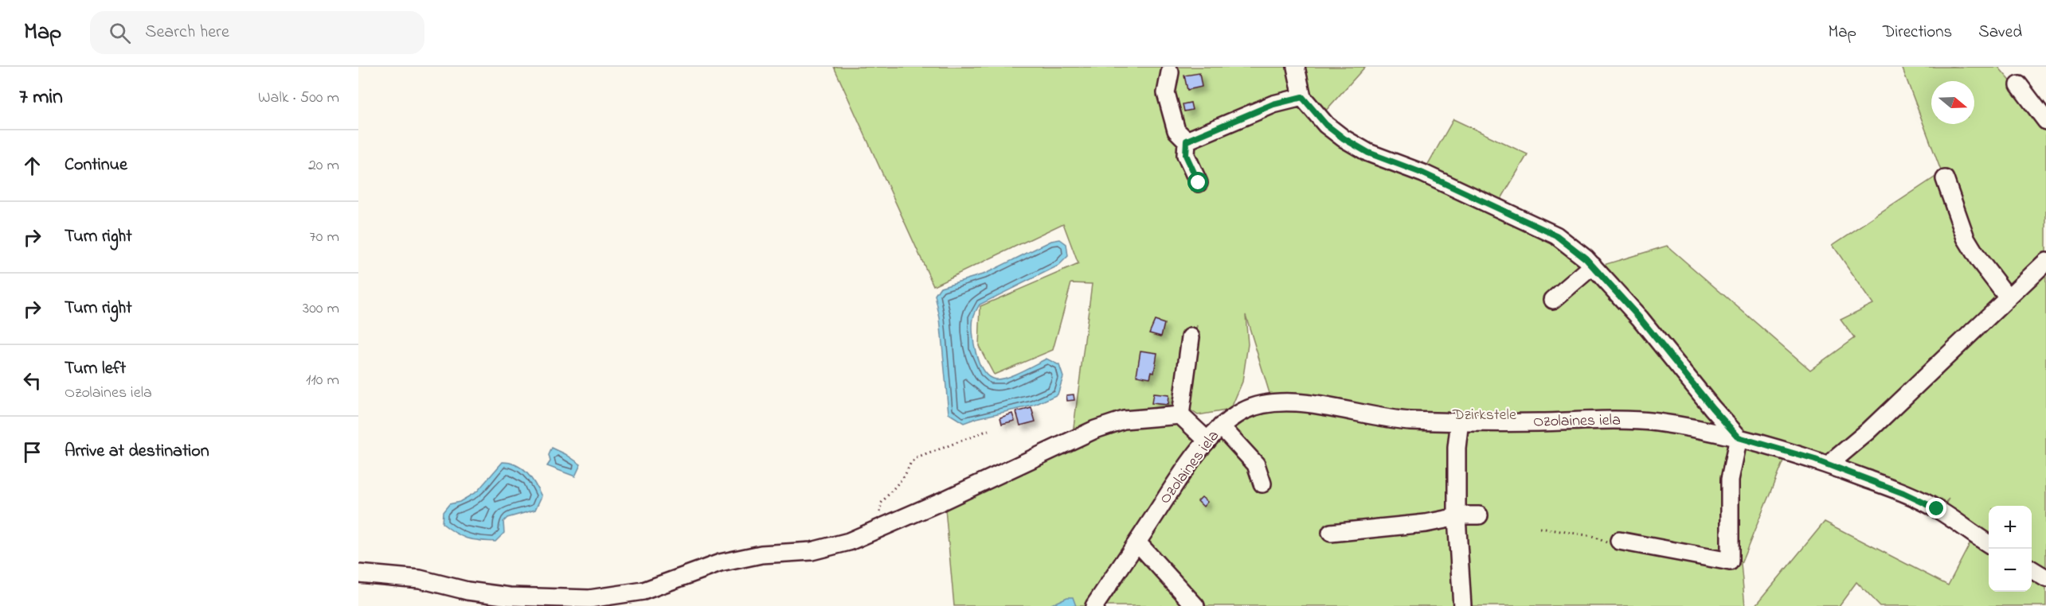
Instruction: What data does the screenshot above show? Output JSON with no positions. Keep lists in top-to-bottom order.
{
  "streets": {
    "street": ["Ozolaines iela"]
  },
  "parks": ["Dzirkstele"],
  "north": "right",
  "page": {
    "header": "Map",
    "search": "Search here",
    "nav": ["Map", "Directions", "Saved"],
    "heading": ["7 min", "Walk · 500 m"],
    "list": [
      ["Continue", "20 m"],
      ["Turn right", "70 m"],
      ["Turn right", "300 m"],
      ["Turn left", "Ozolaines iela", "110 m"],
      "Arrive at destination"
    ],
    "map_buttons": ["+", "−"]
  }
}
